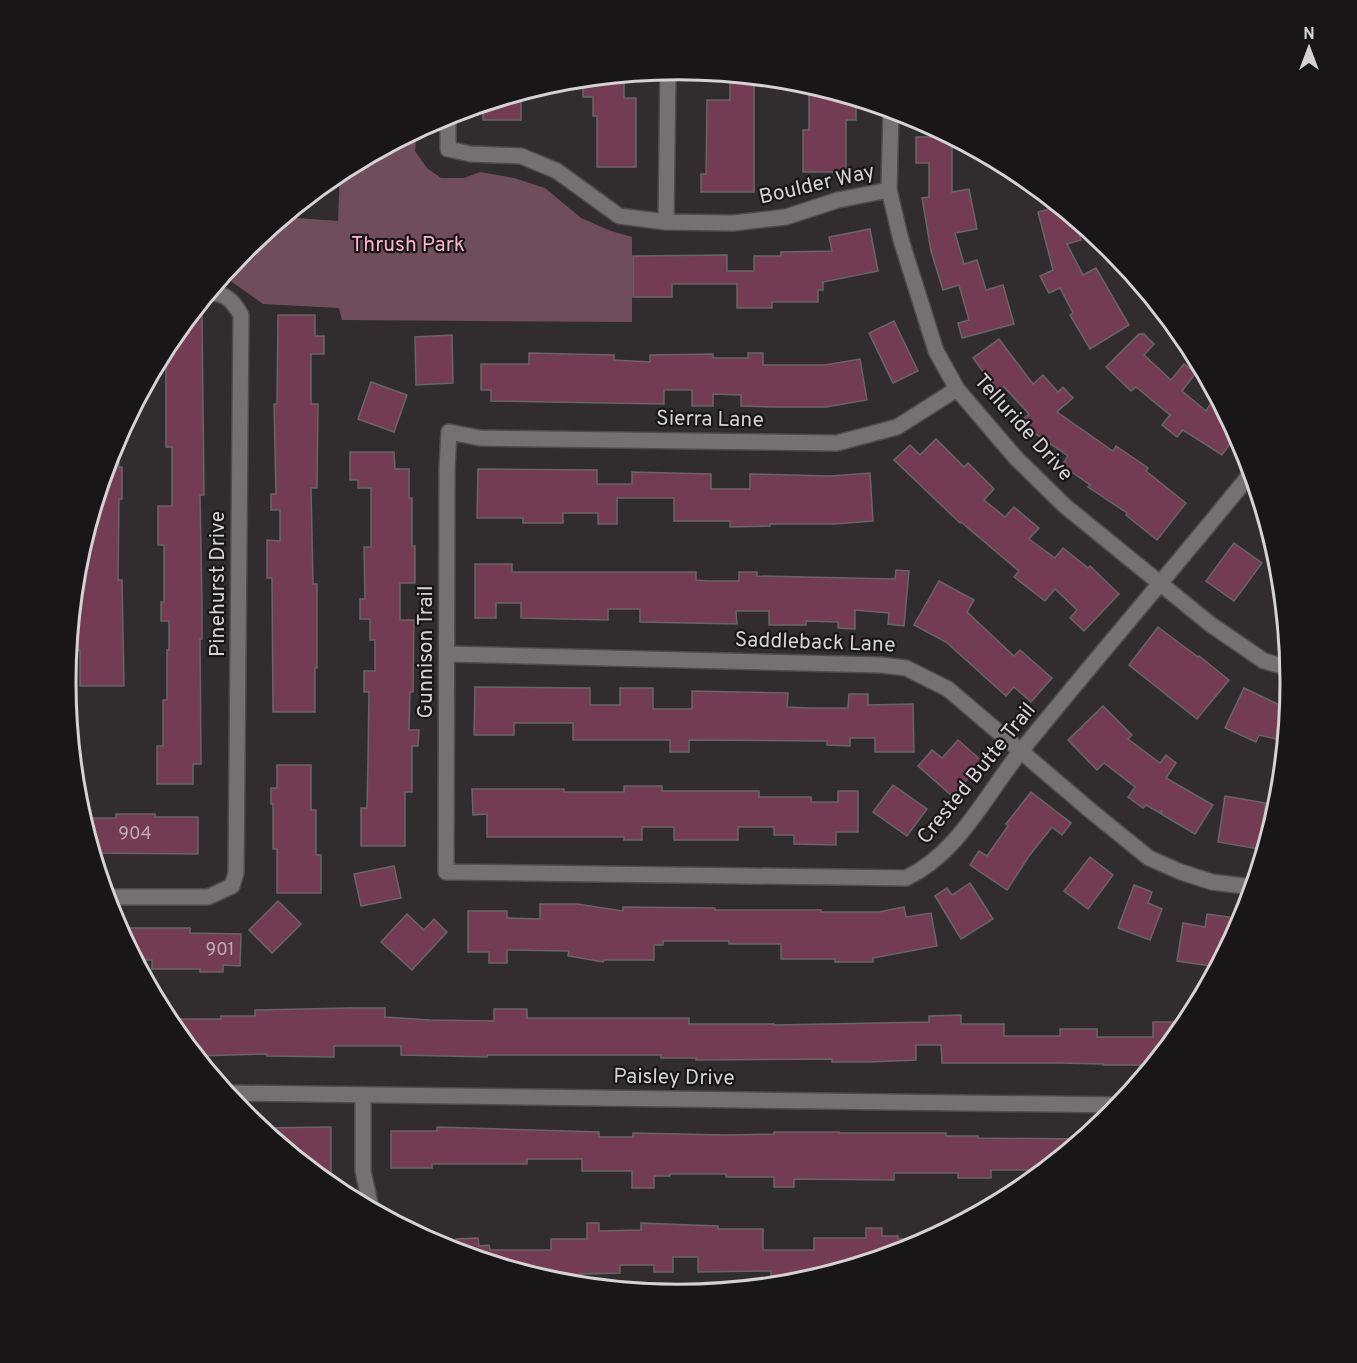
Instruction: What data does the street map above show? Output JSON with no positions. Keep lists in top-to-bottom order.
{
  "streets": {
    "street": [
      "Boulder Way",
      "Sierra Lane",
      "Telluride Drive",
      "Pinehurst Drive",
      "Saddleback Lane",
      "Gunnison Trail",
      "Crested Butte Trail",
      "Paisley Drive"
    ]
  },
  "crossings": [
    ["Boulder Way", "Telluride Drive"],
    ["Sierra Lane", "Telluride Drive"],
    ["Sierra Lane", "Gunnison Trail"],
    ["Telluride Drive", "Crested Butte Trail"],
    ["Saddleback Lane", "Gunnison Trail"],
    ["Saddleback Lane", "Crested Butte Trail"],
    ["Gunnison Trail", "Crested Butte Trail"]
  ],
  "parks": ["Thrush Park"],
  "house_numbers": ["904", "901"],
  "north": "top"
}
